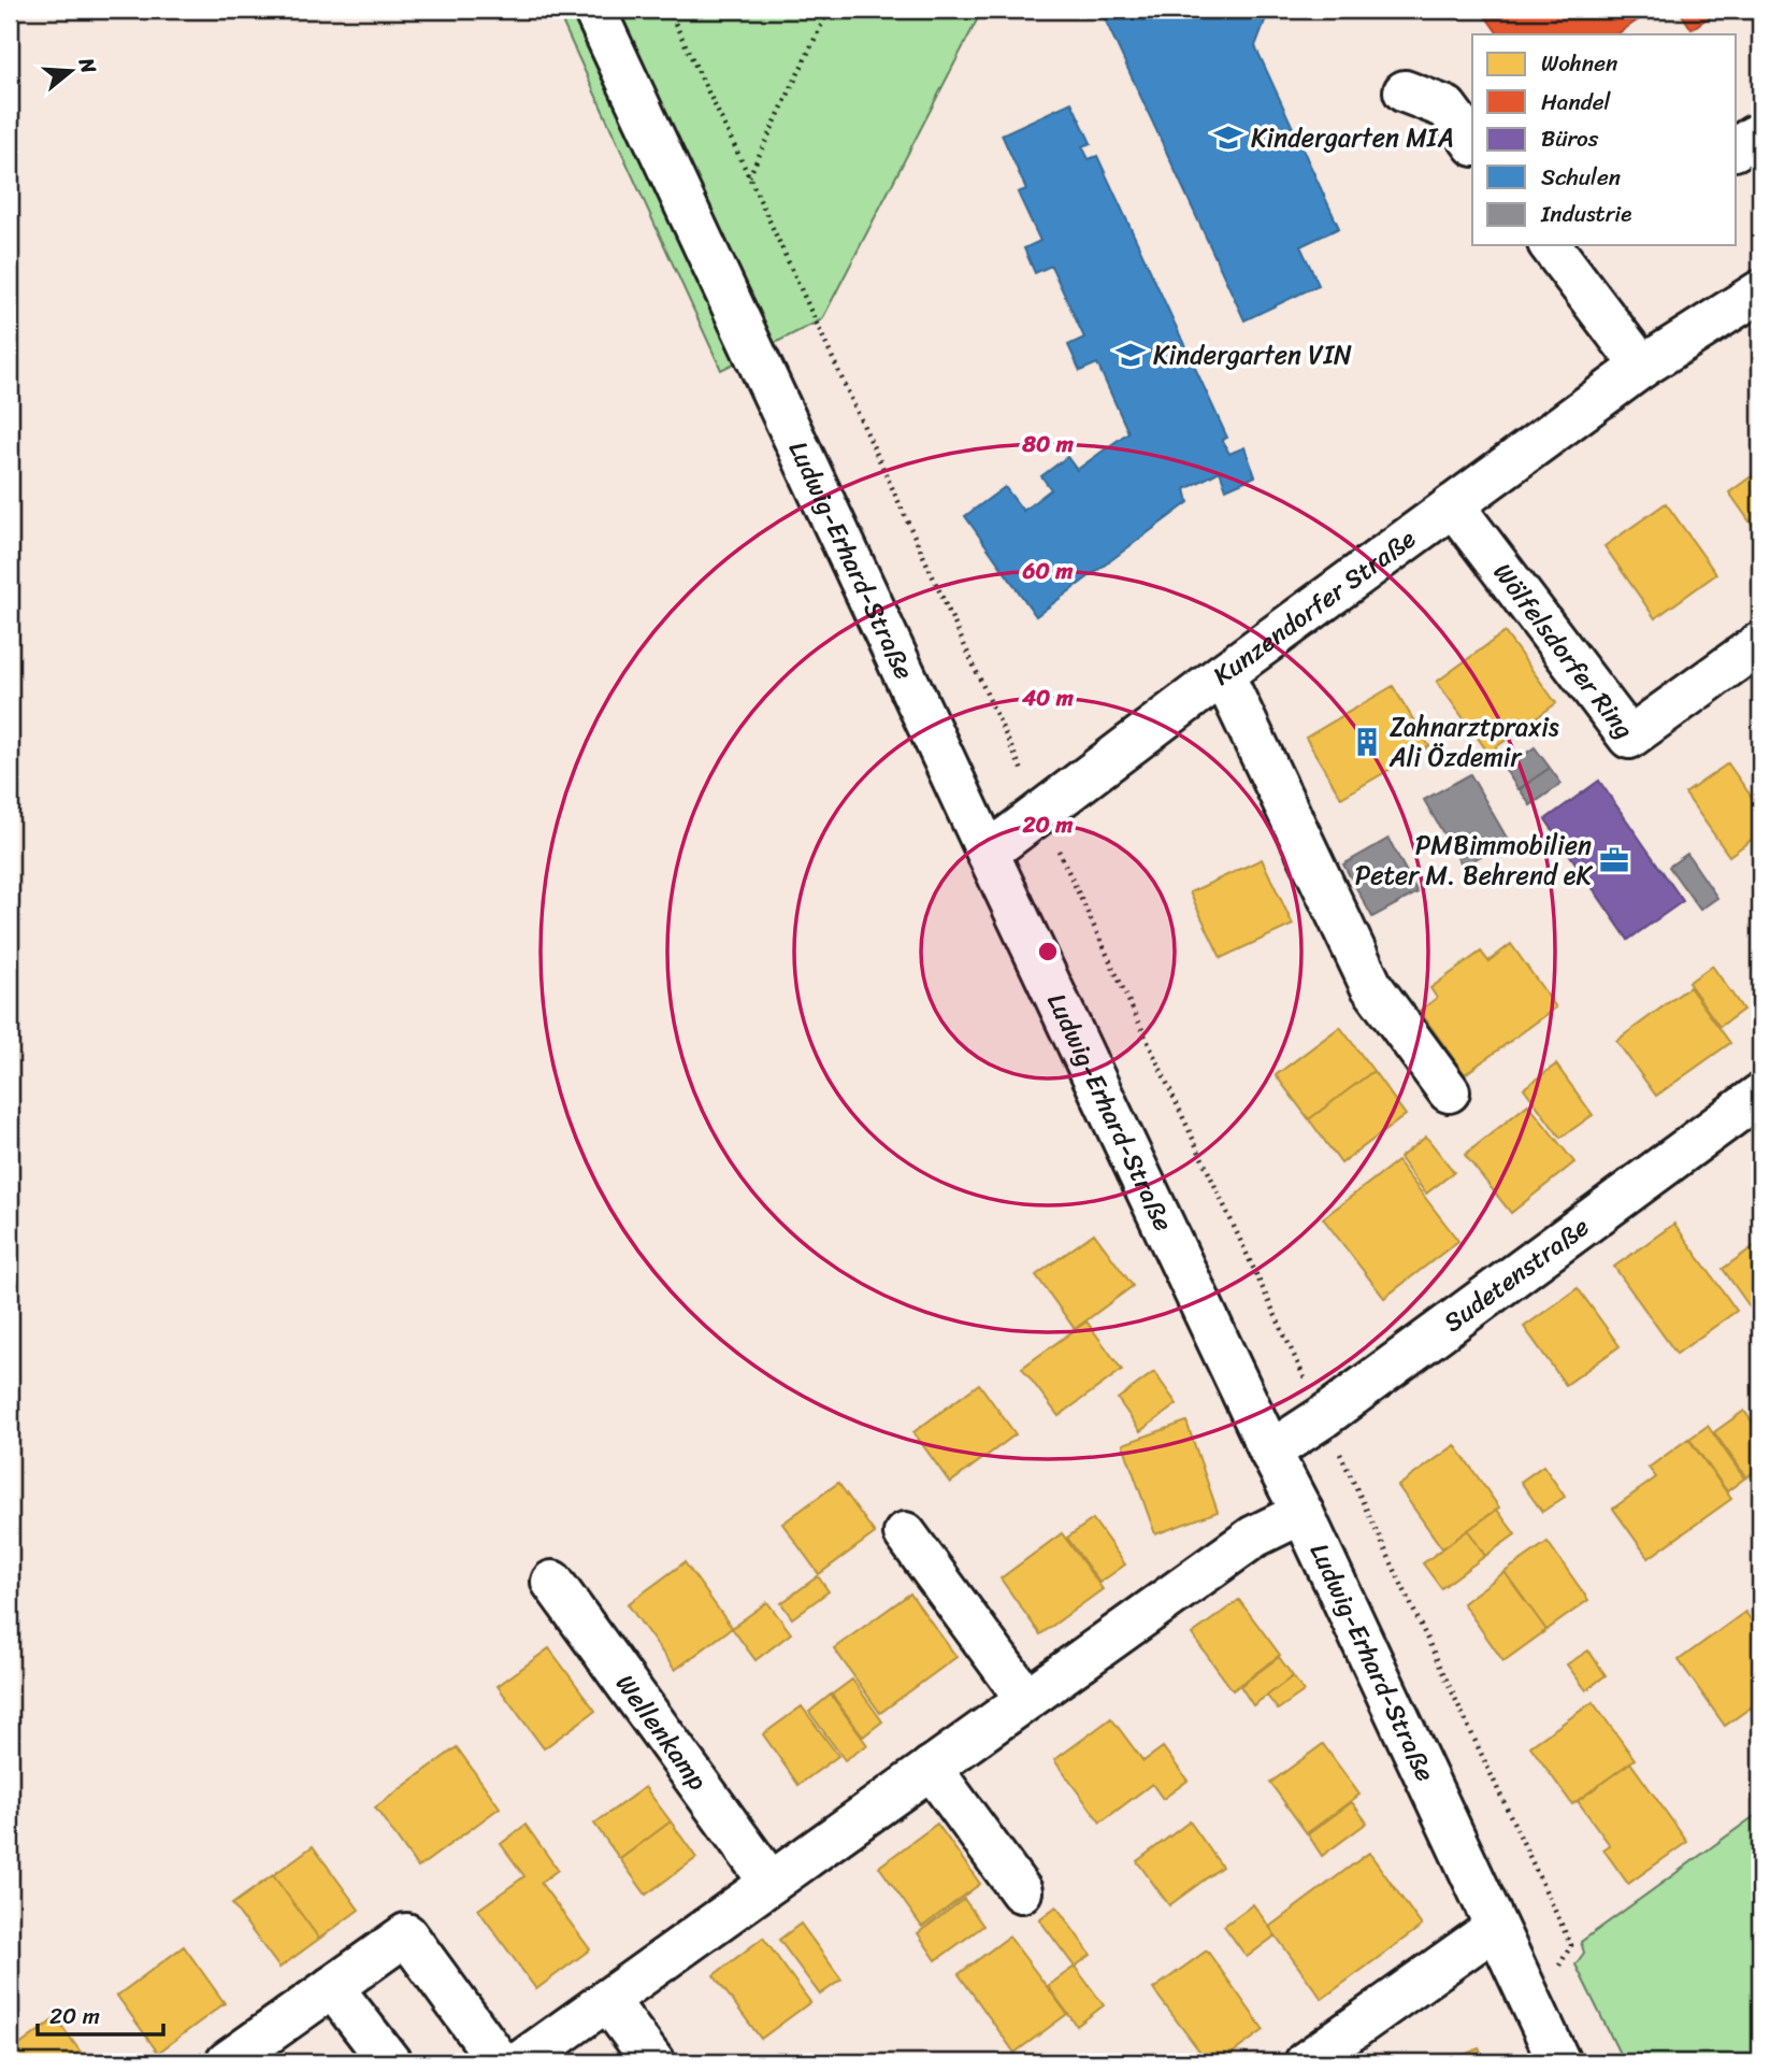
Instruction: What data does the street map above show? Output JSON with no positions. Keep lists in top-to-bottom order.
{
  "streets": {
    "street": [
      "Ludwig-Erhard-Straße",
      "Kunzendorfer Straße",
      "Wölfelsdorfer Ring",
      "Sudetenstraße",
      "Wellenkamp"
    ]
  },
  "crossings": [
    ["Ludwig-Erhard-Straße", "Kunzendorfer Straße"],
    ["Ludwig-Erhard-Straße", "Sudetenstraße"],
    ["Kunzendorfer Straße", "Wölfelsdorfer Ring"]
  ],
  "places": {
    "school or university": ["Kindergarten MIA", "Kindergarten VIN"],
    "building": ["Zahnarztpraxis Ali Özdemir"],
    "office": ["PMBimmobilien Peter M. Behrend eK"]
  },
  "legend": [
    "Wohnen",
    "Handel",
    "Büros",
    "Schulen",
    "Industrie"
  ],
  "scale_bar": "20 m",
  "north": "right",
  "rings": [
    "80 m",
    "60 m",
    "40 m",
    "20 m"
  ]
}
